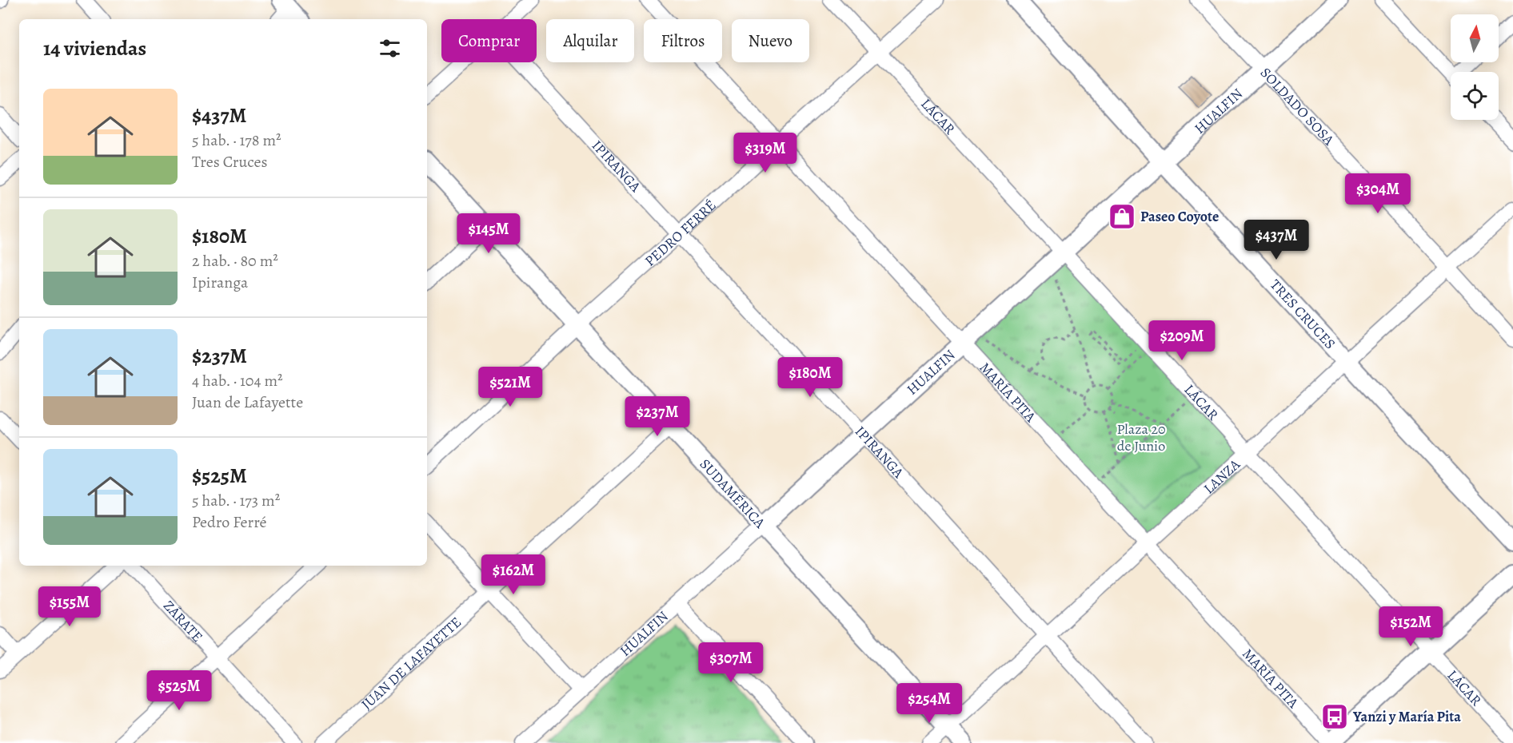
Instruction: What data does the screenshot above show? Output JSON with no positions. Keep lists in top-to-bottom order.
{
  "streets": {
    "street": [
      "SOLDADO SOSA",
      "HUALFIN",
      "LÁCAR",
      "IPIRANGA",
      "PEDRO FERRÉ",
      "TRES CRUCES",
      "MARÍA PITA",
      "LANZA",
      "SUDAMÉRICA",
      "ZÁRATE",
      "JUAN DE LAFAYETTE"
    ]
  },
  "crossings": [
    ["SOLDADO SOSA", "HUALFIN"],
    ["SOLDADO SOSA", "LANZA"],
    ["HUALFIN", "LÁCAR"],
    ["HUALFIN", "IPIRANGA"],
    ["HUALFIN", "TRES CRUCES"],
    ["HUALFIN", "MARÍA PITA"],
    ["HUALFIN", "SUDAMÉRICA"],
    ["LÁCAR", "PEDRO FERRÉ"],
    ["LÁCAR", "LANZA"],
    ["IPIRANGA", "PEDRO FERRÉ"],
    ["IPIRANGA", "LANZA"],
    ["PEDRO FERRÉ", "MARÍA PITA"],
    ["PEDRO FERRÉ", "SUDAMÉRICA"],
    ["TRES CRUCES", "LANZA"],
    ["MARÍA PITA", "LANZA"],
    ["LANZA", "SUDAMÉRICA"],
    ["SUDAMÉRICA", "JUAN DE LAFAYETTE"]
  ],
  "parks": ["Plaza 20 de Junio"],
  "places": {
    "shop": ["Paseo Coyote"],
    "bus stop": ["Yanzi y María Pita"]
  },
  "north": "top",
  "page": {
    "chip": [
      "Comprar",
      "Alquilar",
      "Filtros",
      "Nuevo"
    ],
    "heading": "14 viviendas",
    "list": [
      {
        "name": "$437M",
        "note": "5 hab. · 178 m² · Tres Cruces"
      },
      {
        "name": "$180M",
        "note": "2 hab. · 80 m² · Ipiranga"
      },
      {
        "name": "$237M",
        "note": "4 hab. · 104 m² · Juan de Lafayette"
      },
      {
        "name": "$525M",
        "note": "5 hab. · 173 m² · Pedro Ferré"
      }
    ],
    "price": [
      "$319M",
      "$304M",
      "$145M",
      "$437M",
      "$209M",
      "$180M",
      "$521M",
      "$237M",
      "$162M",
      "$155M",
      "$152M",
      "$307M",
      "$525M",
      "$254M"
    ]
  }
}
